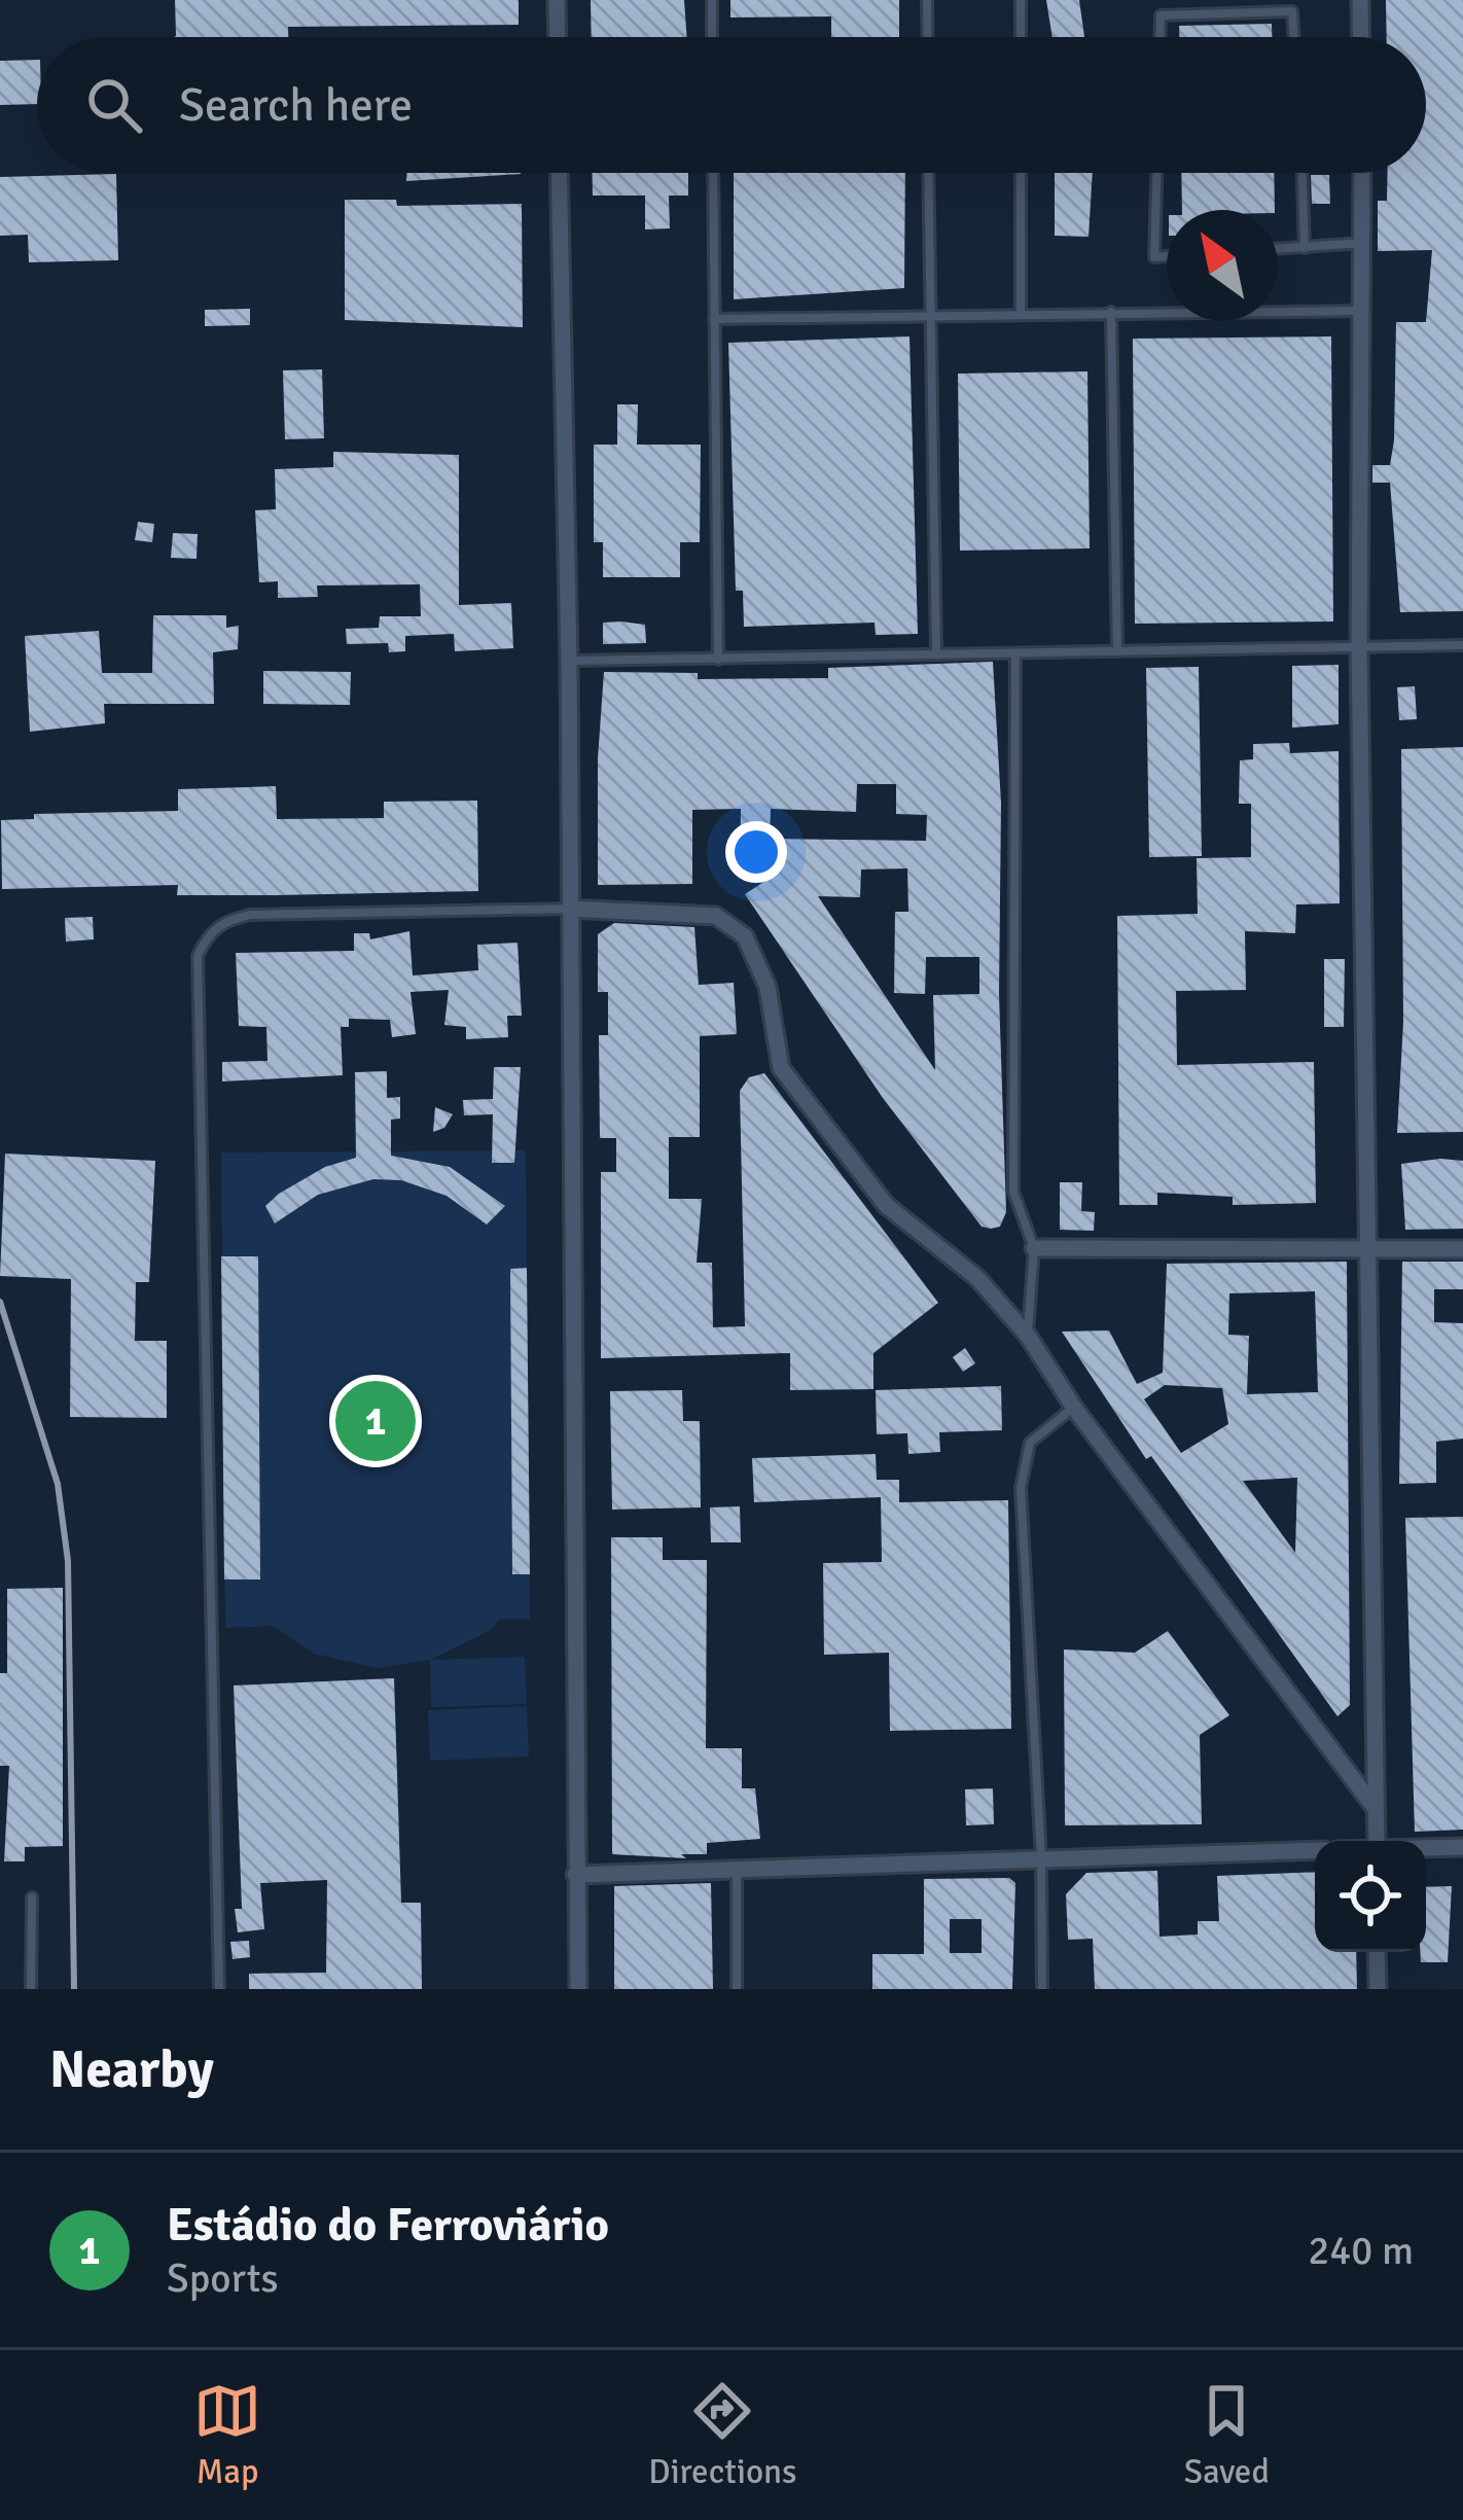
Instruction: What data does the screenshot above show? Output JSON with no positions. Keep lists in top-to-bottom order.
{
  "north": "top left",
  "page": {
    "search": "Search here",
    "pins": "1",
    "heading": "Nearby",
    "list": [
      {
        "mark": "1",
        "name": "Estádio do Ferroviário",
        "note": "Sports",
        "value": "240 m"
      }
    ],
    "nav": ["Map", "Directions", "Saved"]
  }
}
